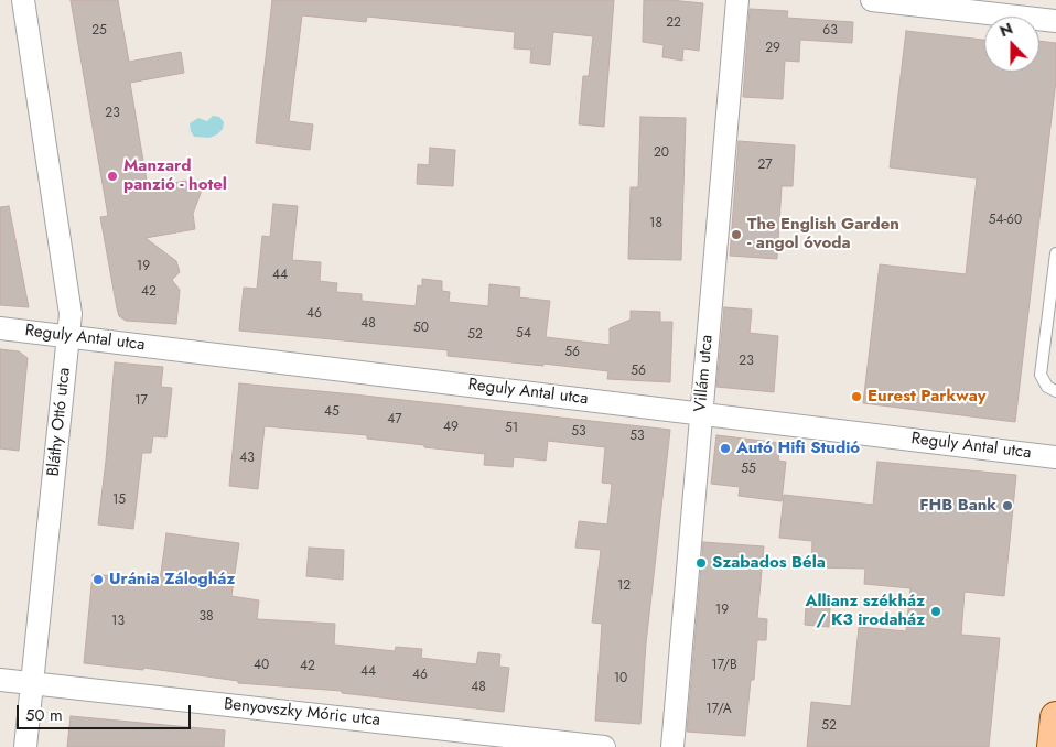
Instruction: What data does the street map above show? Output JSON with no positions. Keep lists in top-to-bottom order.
{
  "streets": {
    "street": [
      "Reguly Antal utca",
      "Villám utca",
      "Bláthy Ottó utca",
      "Benyovszky Móric utca"
    ]
  },
  "crossings": [
    ["Reguly Antal utca", "Villám utca"],
    ["Reguly Antal utca", "Bláthy Ottó utca"],
    ["Bláthy Ottó utca", "Benyovszky Móric utca"]
  ],
  "places": [
    "Manzard panzió - hotel",
    "The English Garden - angol óvoda",
    "Eurest Parkway",
    "Autó Hifi Studió",
    "FHB Bank",
    "Szabados Béla",
    "Uránia Zálogház",
    "Allianz székház / K3 irodaház"
  ],
  "house_numbers": [
    "22",
    "25",
    "63",
    "29",
    "23",
    "20",
    "27",
    "54-60",
    "18",
    "19",
    "44",
    "42",
    "46",
    "48",
    "50",
    "54",
    "52",
    "56",
    "23",
    "56",
    "17",
    "45",
    "47",
    "49",
    "51",
    "53",
    "53",
    "43",
    "55",
    "15",
    "12",
    "19",
    "38",
    "13",
    "40",
    "17/B",
    "42",
    "44",
    "46",
    "10",
    "48",
    "17/A",
    "52"
  ],
  "scale_bar": "50 m",
  "north": "top"
}
